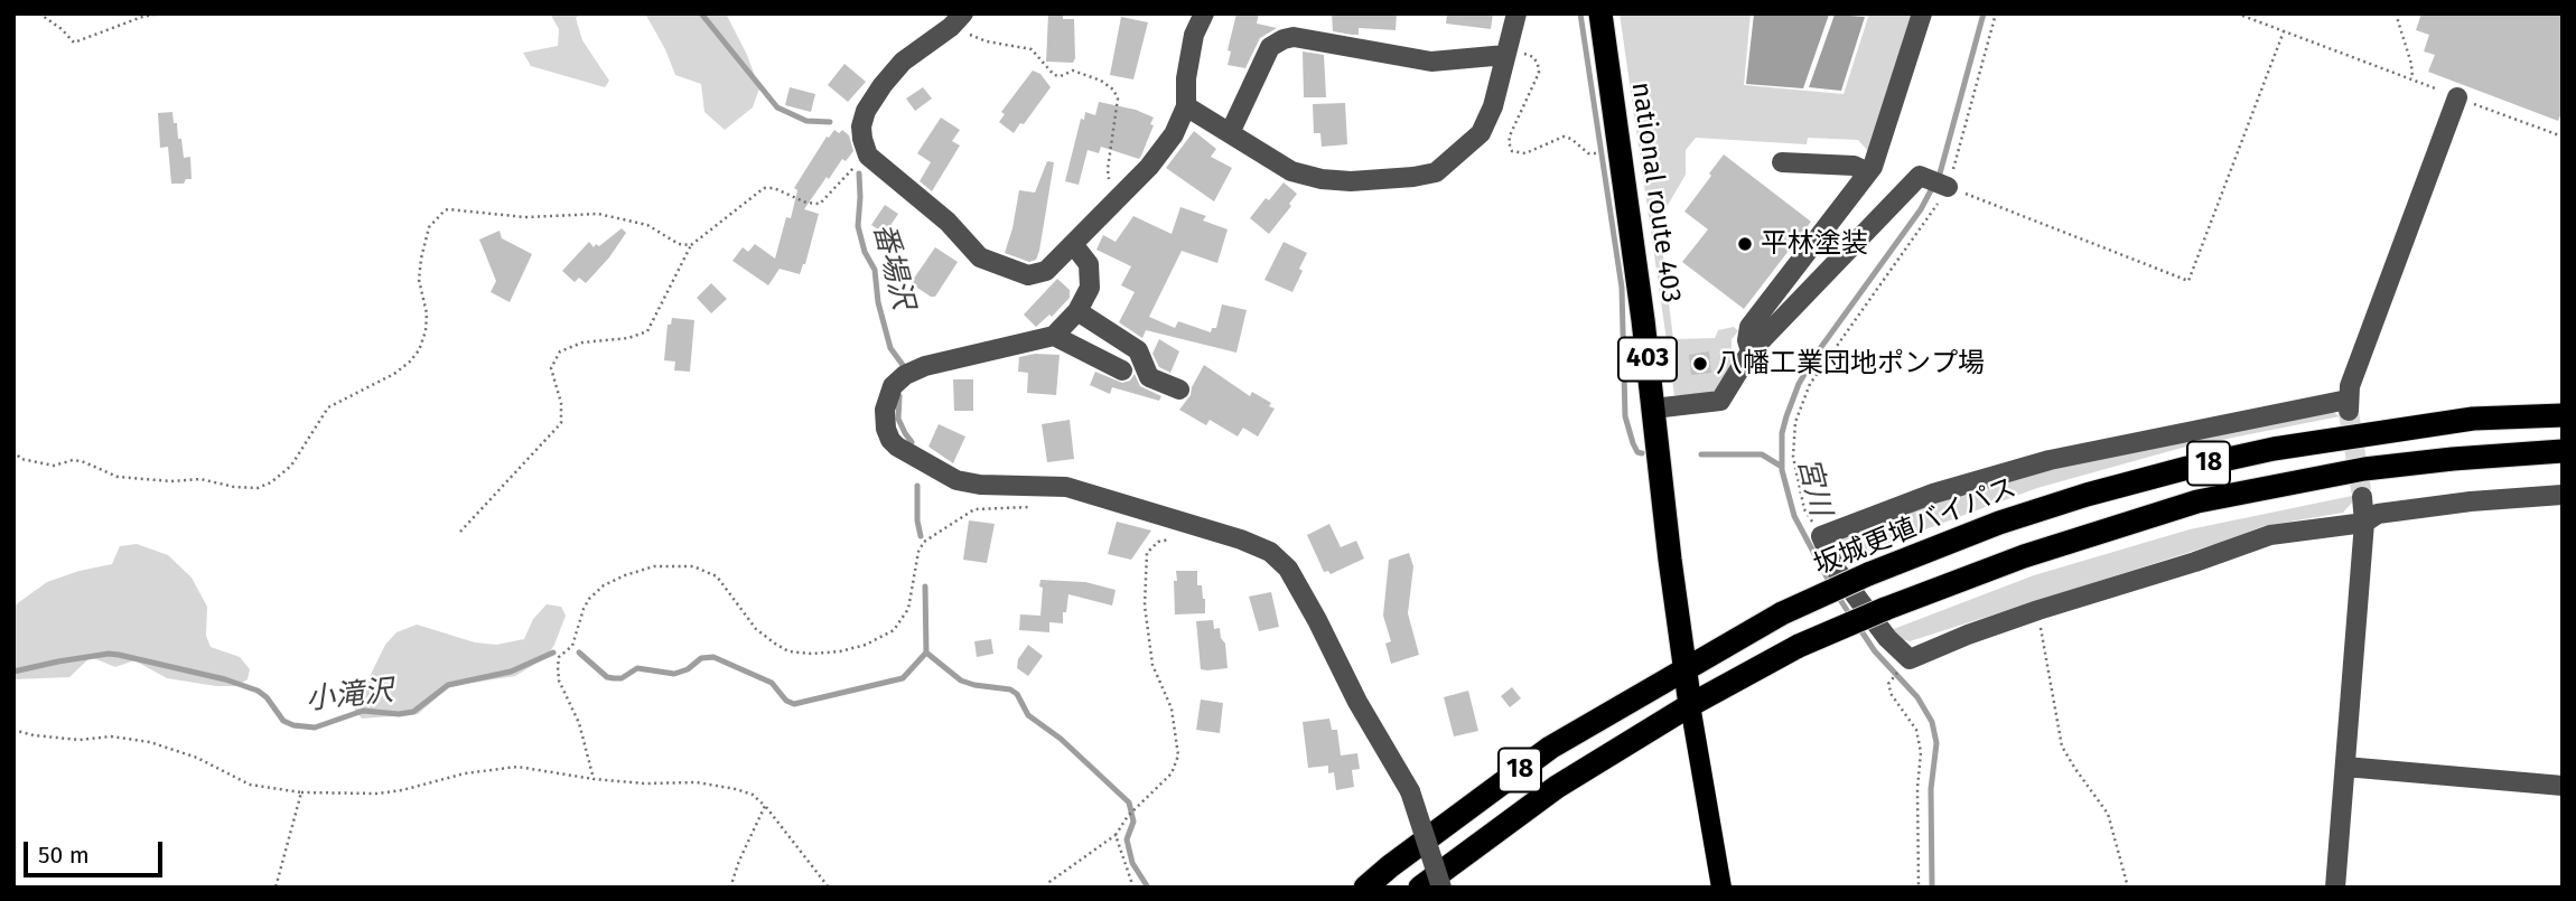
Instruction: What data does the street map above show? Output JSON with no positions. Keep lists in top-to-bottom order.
{
  "streets": {
    "highway": [
      "national route 403",
      "403",
      "18",
      "坂城更埴バイパス"
    ]
  },
  "crossings": [
    ["national route 403", "18"],
    ["national route 403", "坂城更埴バイパス"]
  ],
  "water": ["番場沢", "宮川", "小滝沢"],
  "places": ["平林塗装", "八幡工業団地ポンプ場"],
  "scale_bar": "50 m"
}
